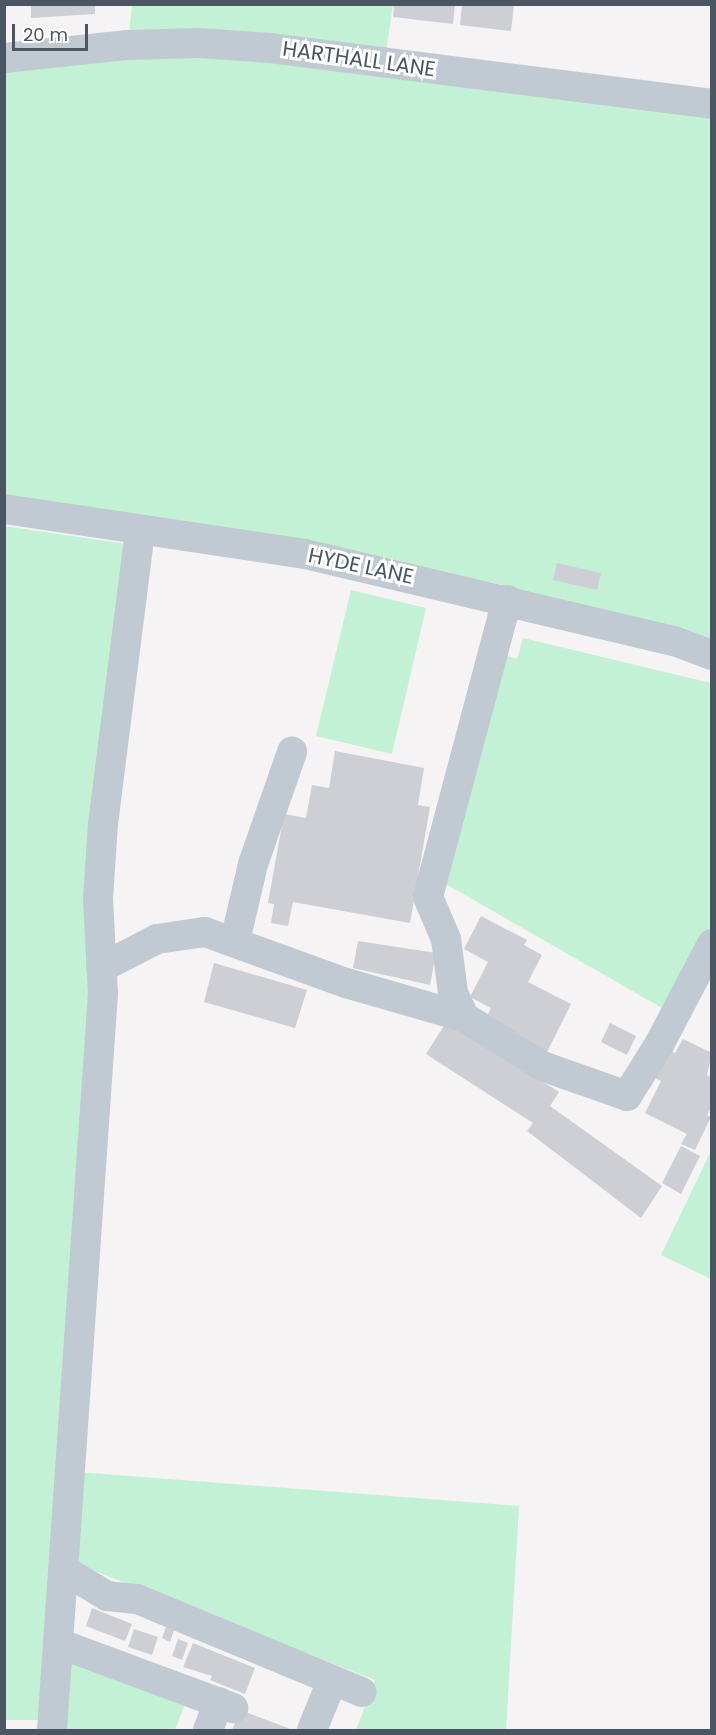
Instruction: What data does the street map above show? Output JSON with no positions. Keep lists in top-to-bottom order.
{
  "streets": {
    "street": ["HARTHALL LANE", "HYDE LANE"]
  },
  "scale_bar": "20 m"
}
